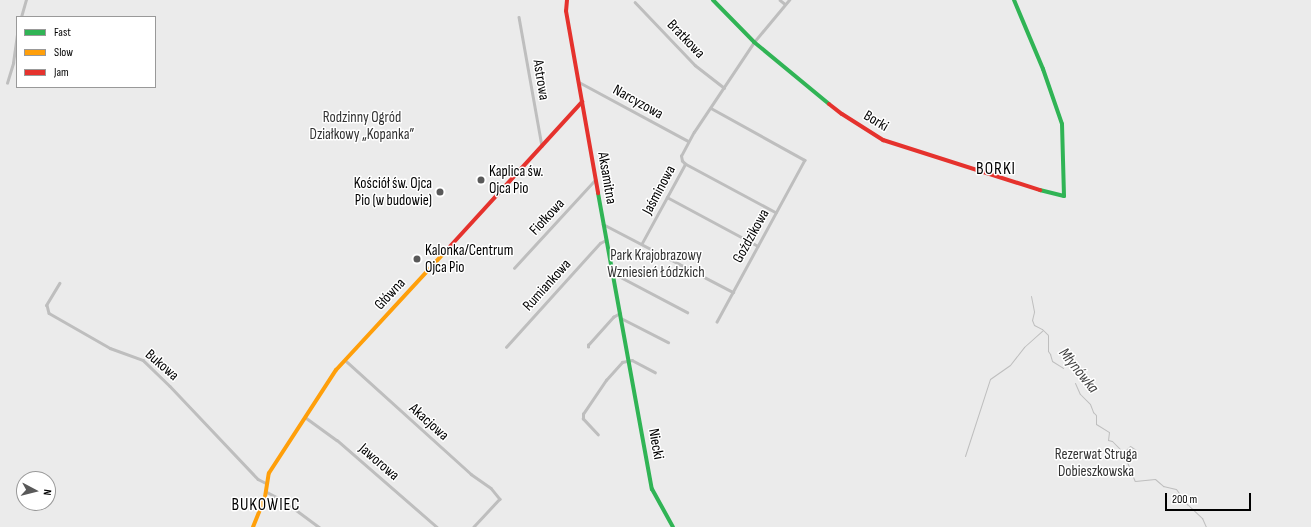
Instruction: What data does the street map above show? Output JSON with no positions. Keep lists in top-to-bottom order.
{
  "streets": {
    "street": [
      "Bratkowa",
      "Astrowa",
      "Narcyzowa",
      "Borki",
      "Aksamitna",
      "Jaśminowa",
      "Fiołkowa",
      "Goździkowa",
      "Rumiankowa",
      "Główna",
      "Bukowa",
      "Akacjowa",
      "Niecki",
      "Jaworowa"
    ]
  },
  "crossings": [
    ["Bratkowa", "Jaśminowa"],
    ["Astrowa", "Główna"],
    ["Narcyzowa", "Aksamitna"],
    ["Narcyzowa", "Jaśminowa"],
    ["Borki", "Jaśminowa"],
    ["Aksamitna", "Fiołkowa"],
    ["Aksamitna", "Rumiankowa"],
    ["Aksamitna", "Główna"],
    ["Aksamitna", "Niecki"],
    ["Jaśminowa", "Goździkowa"],
    ["Główna", "Bukowa"],
    ["Główna", "Akacjowa"],
    ["Główna", "Jaworowa"]
  ],
  "districts": ["BORKI", "BUKOWIEC"],
  "water": ["Młynówka"],
  "parks": ["Rodzinny Ogród Działkowy „Kopanka”", "Park Krajobrazowy Wzniesień Łódzkich", "Rezerwat Struga Dobieszkowska"],
  "places": ["Kaplica św. Ojca Pio", "Kościół św. Ojca Pio (w budowie)", "Kalonka/Centrum Ojca Pio"],
  "legend": ["Fast", "Slow", "Jam"],
  "scale_bar": "200 m",
  "north": "right"
}
